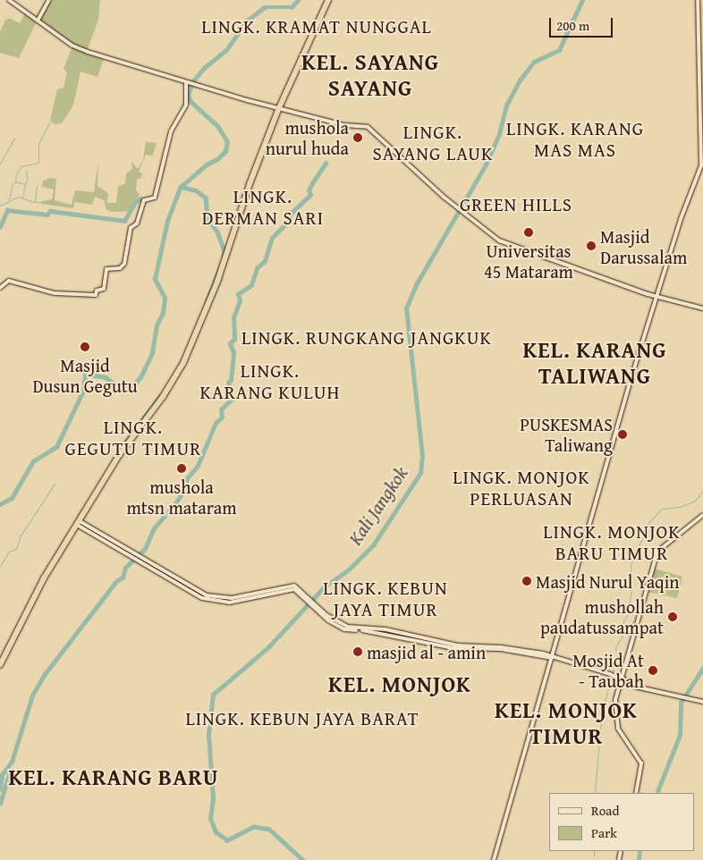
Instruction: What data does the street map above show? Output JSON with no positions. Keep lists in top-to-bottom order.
{
  "districts": [
    "LINGK. KRAMAT NUNGGAL",
    "KEL. SAYANG SAYANG",
    "LINGK. KARANG MAS MAS",
    "LINGK. SAYANG LAUK",
    "LINGK. DERMAN SARI",
    "GREEN HILLS",
    "LINGK. RUNGKANG JANGKUK",
    "KEL. KARANG TALIWANG",
    "LINGK. KARANG KULUH",
    "LINGK. GEGUTU TIMUR",
    "LINGK. MONJOK PERLUASAN",
    "LINGK. MONJOK BARU TIMUR",
    "LINGK. KEBUN JAYA TIMUR",
    "KEL. MONJOK",
    "KEL. MONJOK TIMUR",
    "LINGK. KEBUN JAYA BARAT",
    "KEL. KARANG BARU"
  ],
  "water": ["Kali Jangkok"],
  "places": [
    "mushola nurul huda",
    "Universitas 45 Mataram",
    "Masjid Darussalam",
    "Masjid Dusun Gegutu",
    "PUSKESMAS Taliwang",
    "mushola mtsn mataram",
    "Masjid Nurul Yaqin",
    "mushollah paudatussampat",
    "masjid al - amin",
    "Mosjid At - Taubah"
  ],
  "legend": ["Road", "Park"],
  "scale_bar": "200 m"
}
